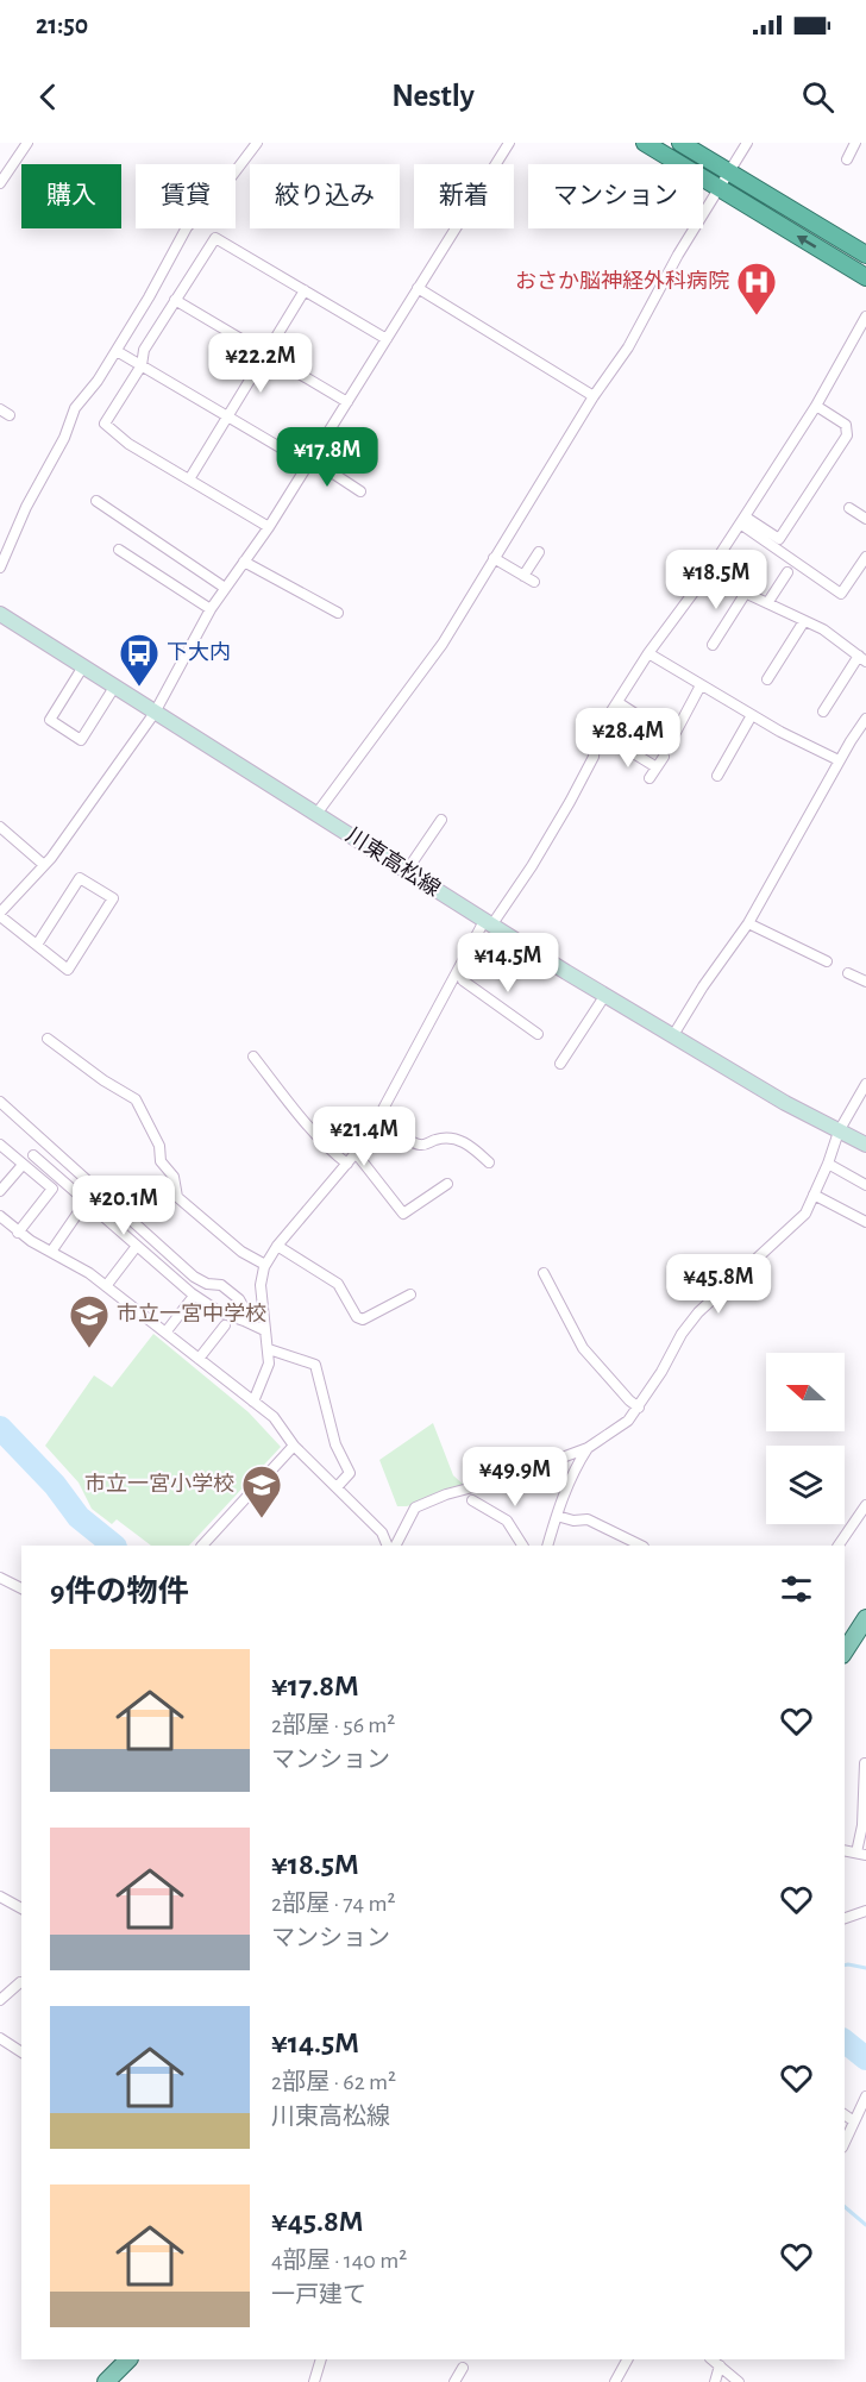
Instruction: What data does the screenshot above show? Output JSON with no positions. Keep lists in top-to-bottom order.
{
  "streets": {
    "main road": ["川東高松線"]
  },
  "places": {
    "hospital": ["おさか脳神経外科病院"],
    "bus stop": ["下大内"],
    "school or university": ["市立一宮中学校", "市立一宮小学校"]
  },
  "north": "left",
  "page": {
    "status": "21:50",
    "header": "Nestly",
    "chip": [
      "購入",
      "賃貸",
      "絞り込み",
      "新着",
      "マンション"
    ],
    "price": [
      "¥22.2M",
      "¥17.8M",
      "¥18.5M",
      "¥28.4M",
      "¥14.5M",
      "¥21.4M",
      "¥20.1M",
      "¥45.8M",
      "¥49.9M"
    ],
    "heading": "9件の物件",
    "list": [
      {
        "name": "¥17.8M",
        "note": "2部屋 · 56 m² · マンション"
      },
      {
        "name": "¥18.5M",
        "note": "2部屋 · 74 m² · マンション"
      },
      {
        "name": "¥14.5M",
        "note": "2部屋 · 62 m² · 川東高松線"
      },
      {
        "name": "¥45.8M",
        "note": "4部屋 · 140 m² · 一戸建て"
      }
    ]
  }
}
